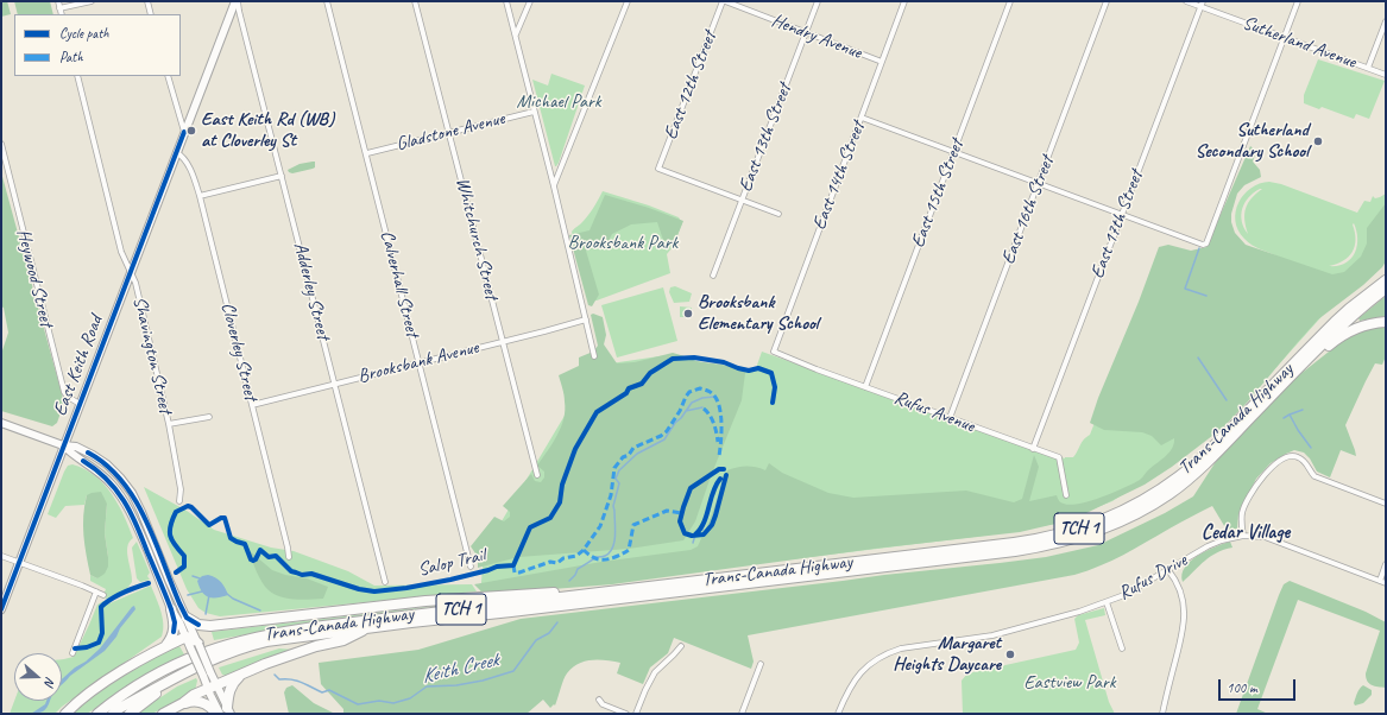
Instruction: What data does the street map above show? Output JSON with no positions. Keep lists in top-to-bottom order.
{
  "streets": {
    "highway": ["Trans-Canada Highway", "TCH 1"],
    "main road": ["East Keith Road"],
    "street": [
      "Hendry Avenue",
      "Sutherland Avenue",
      "East 12th Street",
      "Gladstone Avenue",
      "East 13th Street",
      "East 14th Street",
      "East 15th Street",
      "East 16th Street",
      "East 17th Street",
      "Whitchurch Street",
      "Heywood Street",
      "Calverhall Street",
      "Adderley Street",
      "Cloverley Street",
      "Shavington Street",
      "Brooksbank Avenue",
      "Rufus Avenue",
      "Rufus Drive"
    ],
    "cycle path": ["Salop Trail"]
  },
  "crossings": [
    ["Hendry Avenue", "East 12th Street"],
    ["Hendry Avenue", "East 13th Street"],
    ["Hendry Avenue", "East 14th Street"],
    ["Sutherland Avenue", "East 17th Street"],
    ["East 12th Street", "East 13th Street"],
    ["Gladstone Avenue", "Whitchurch Street"],
    ["Gladstone Avenue", "Calverhall Street"],
    ["East 14th Street", "Rufus Avenue"],
    ["East 15th Street", "Rufus Avenue"],
    ["East 16th Street", "Rufus Avenue"],
    ["East 17th Street", "Rufus Avenue"],
    ["Whitchurch Street", "Brooksbank Avenue"],
    ["Heywood Street", "East Keith Road"],
    ["Calverhall Street", "Brooksbank Avenue"],
    ["Adderley Street", "Brooksbank Avenue"],
    ["Adderley Street", "East Keith Road"],
    ["Cloverley Street", "Brooksbank Avenue"],
    ["Cloverley Street", "East Keith Road"],
    ["Shavington Street", "East Keith Road"],
    ["Trans-Canada Highway", "TCH 1"]
  ],
  "districts": ["Cedar Village"],
  "water": ["Keith Creek"],
  "parks": ["Michael Park", "Brooksbank Park", "Eastview Park"],
  "places": [
    "East Keith Rd (WB) at Cloverley St",
    "Sutherland Secondary School",
    "Brooksbank Elementary School",
    "Margaret Heights Daycare"
  ],
  "legend": ["Cycle path", "Path"],
  "scale_bar": "100 m",
  "north": "right"
}
